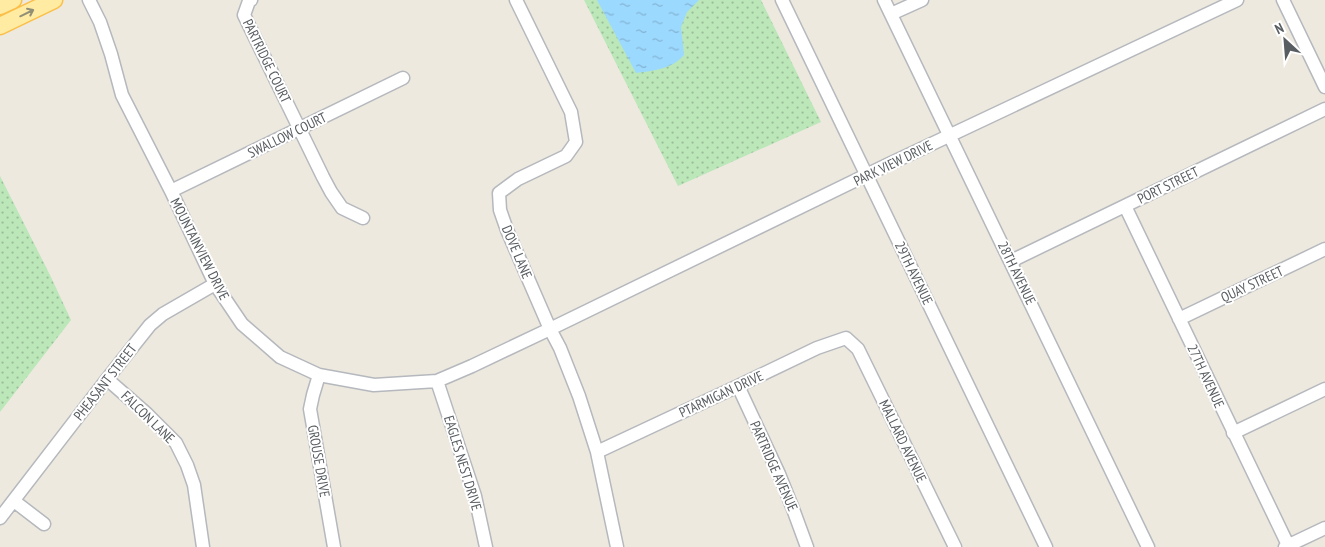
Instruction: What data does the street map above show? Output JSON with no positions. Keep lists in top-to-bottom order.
{
  "streets": {
    "street": [
      "PARTRIDGE COURT",
      "SWALLOW COURT",
      "PARK VIEW DRIVE",
      "PORT STREET",
      "MOUNTAINVIEW DRIVE",
      "DOVE LANE",
      "29TH AVENUE",
      "28TH AVENUE",
      "QUAY STREET",
      "27TH AVENUE",
      "PHEASANT STREET",
      "PTARMIGAN DRIVE",
      "FALCON LANE",
      "MALLARD AVENUE",
      "GROUSE DRIVE",
      "EAGLES NEST DRIVE",
      "PARTRIDGE AVENUE"
    ]
  },
  "crossings": [
    ["PARTRIDGE COURT", "SWALLOW COURT"],
    ["SWALLOW COURT", "MOUNTAINVIEW DRIVE"],
    ["PARK VIEW DRIVE", "MOUNTAINVIEW DRIVE"],
    ["PARK VIEW DRIVE", "DOVE LANE"],
    ["PARK VIEW DRIVE", "29TH AVENUE"],
    ["PARK VIEW DRIVE", "28TH AVENUE"],
    ["PORT STREET", "28TH AVENUE"],
    ["PORT STREET", "27TH AVENUE"],
    ["MOUNTAINVIEW DRIVE", "DOVE LANE"],
    ["MOUNTAINVIEW DRIVE", "PHEASANT STREET"],
    ["MOUNTAINVIEW DRIVE", "GROUSE DRIVE"],
    ["MOUNTAINVIEW DRIVE", "EAGLES NEST DRIVE"],
    ["DOVE LANE", "PTARMIGAN DRIVE"],
    ["QUAY STREET", "27TH AVENUE"],
    ["PHEASANT STREET", "FALCON LANE"],
    ["PTARMIGAN DRIVE", "MALLARD AVENUE"],
    ["PTARMIGAN DRIVE", "PARTRIDGE AVENUE"]
  ],
  "north": "top left"
}
